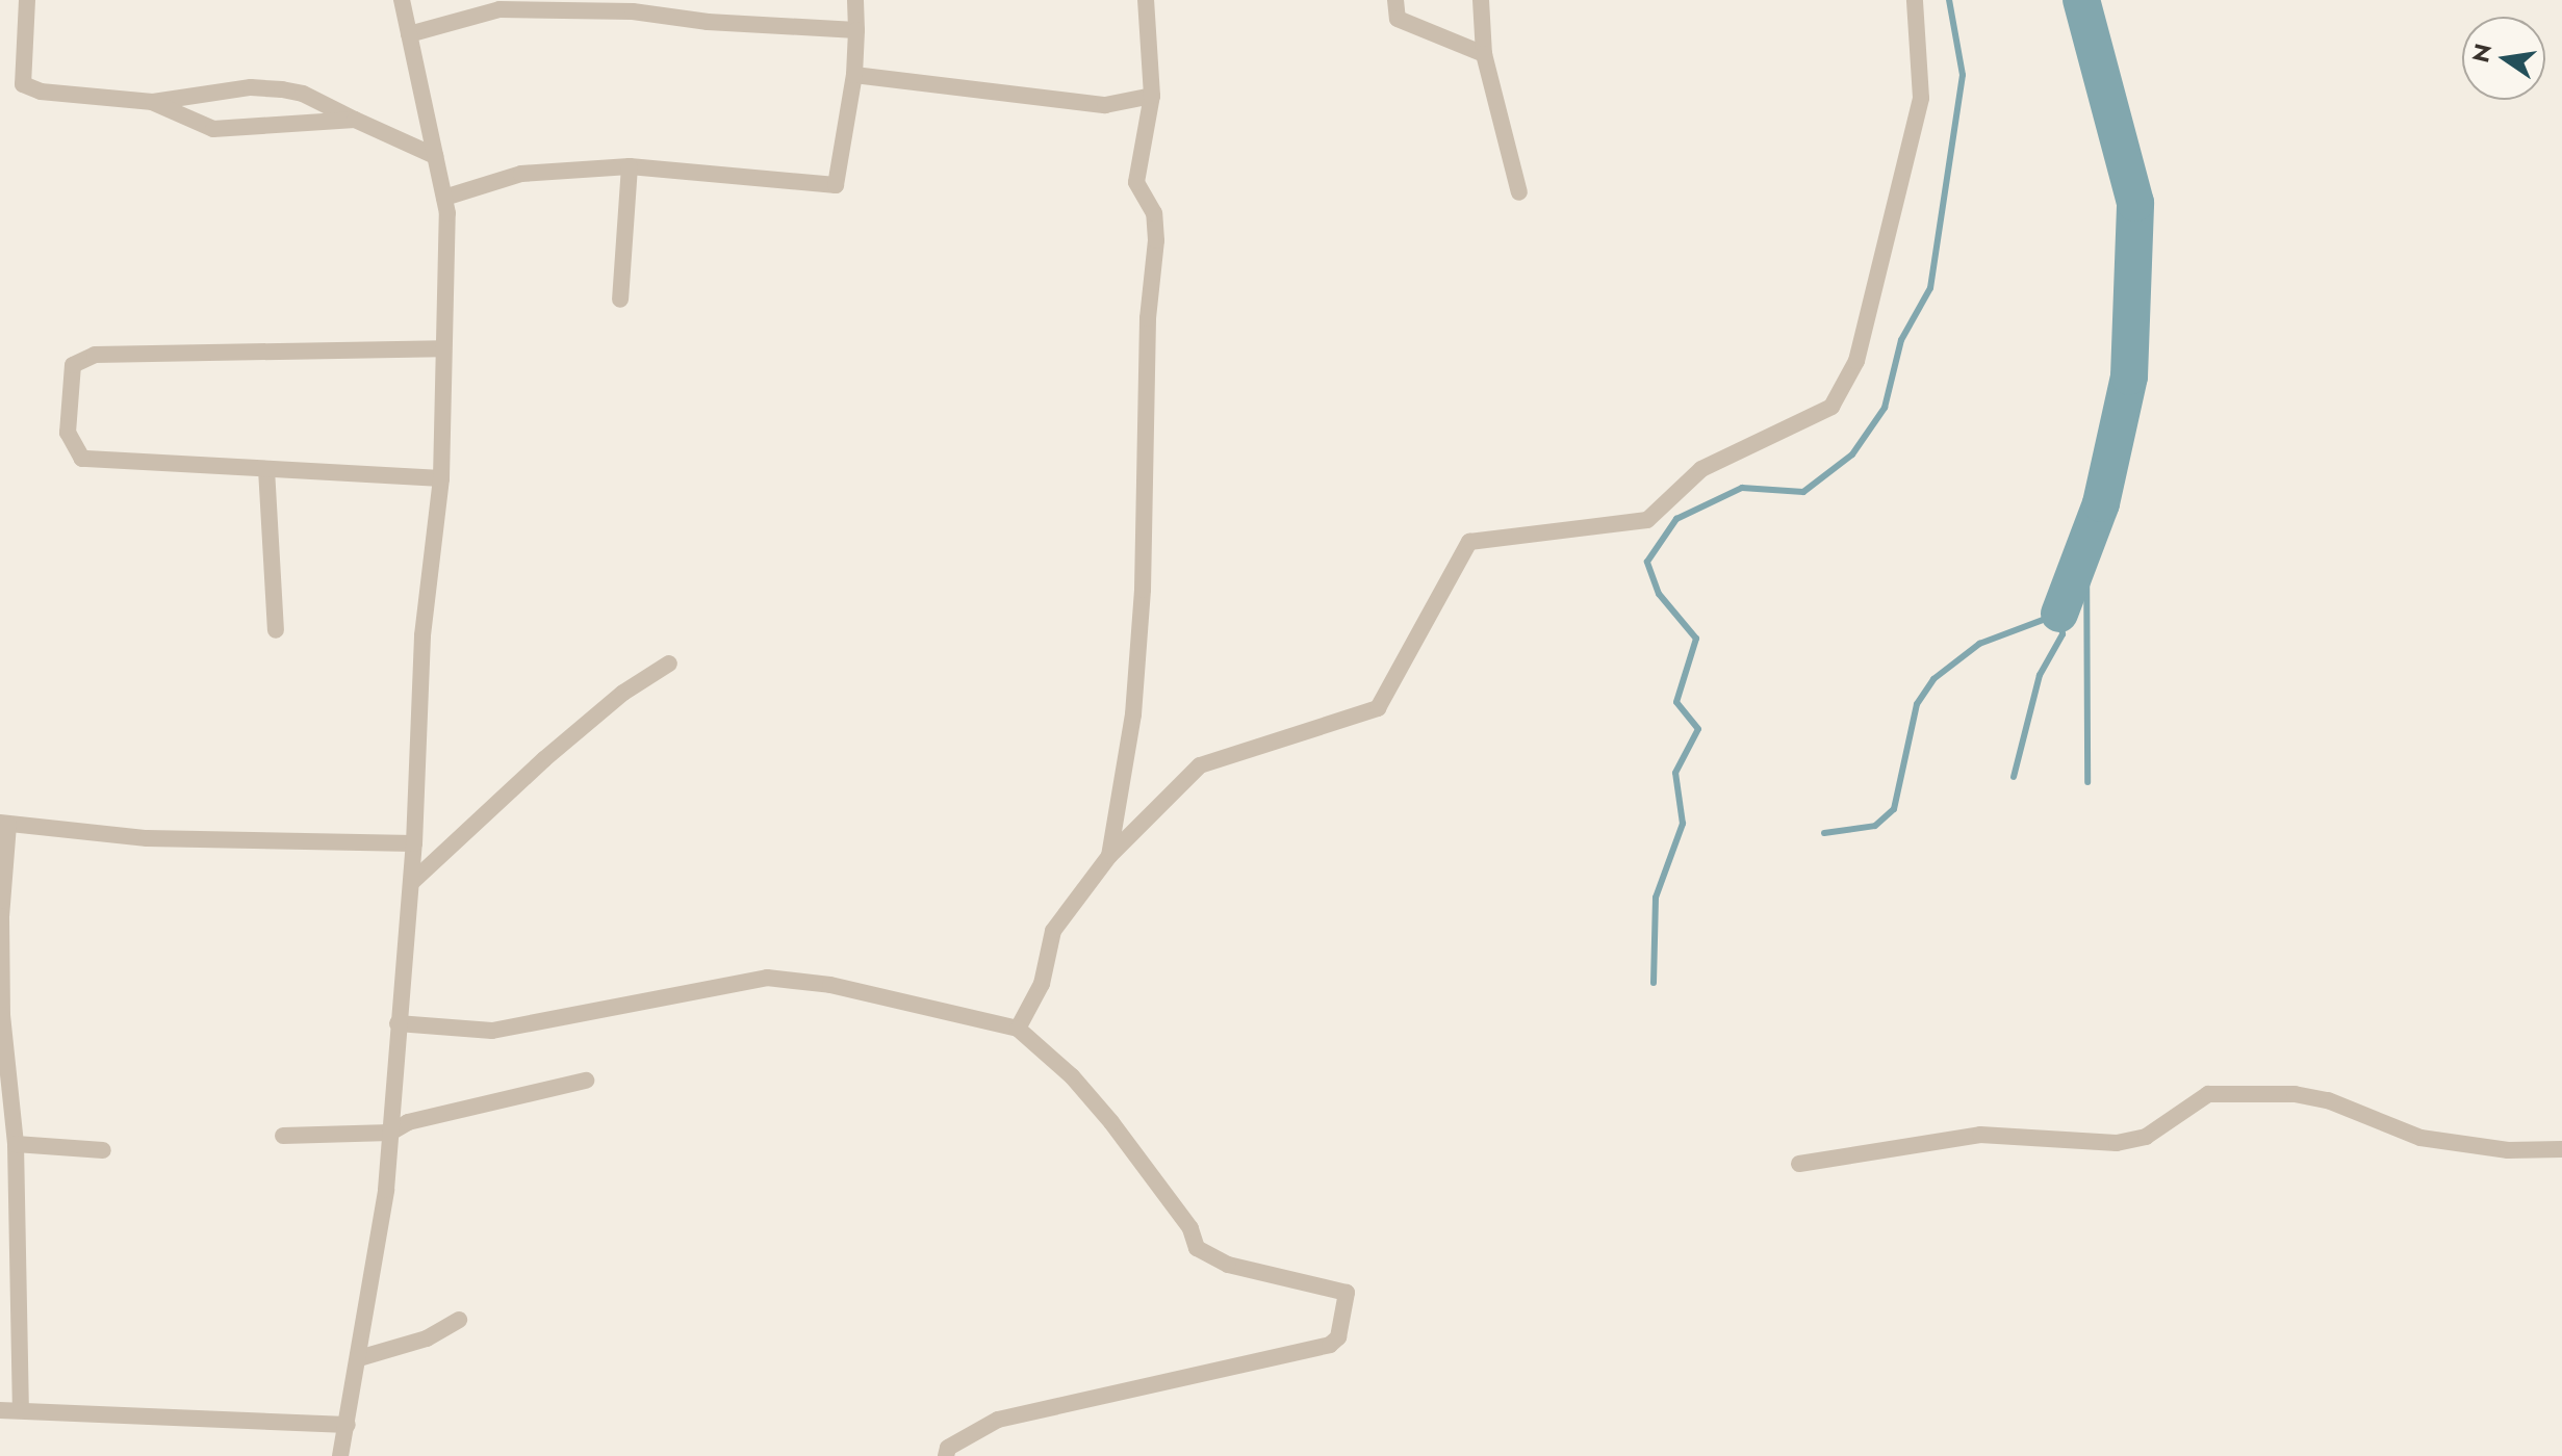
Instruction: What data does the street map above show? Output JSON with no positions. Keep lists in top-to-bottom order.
{
  "north": "left"
}
